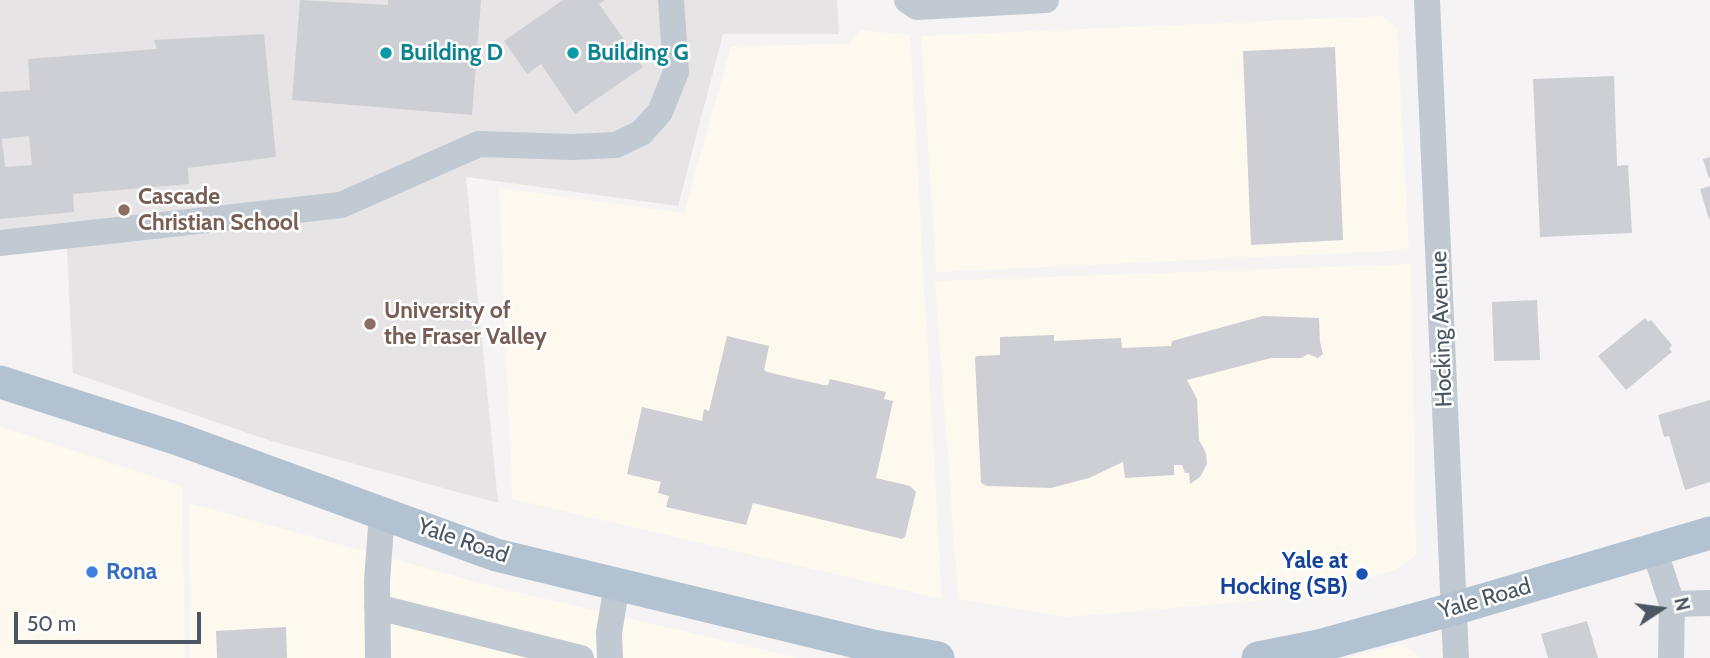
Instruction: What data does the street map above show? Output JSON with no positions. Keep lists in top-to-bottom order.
{
  "streets": {
    "main road": ["Yale Road"],
    "street": ["Hocking Avenue"]
  },
  "crossings": [
    ["Hocking Avenue", "Yale Road"]
  ],
  "places": [
    "Building D",
    "Building G",
    "Cascade Christian School",
    "University of the Fraser Valley",
    "Rona",
    "Yale at Hocking (SB)"
  ],
  "scale_bar": "50 m",
  "north": "right"
}
